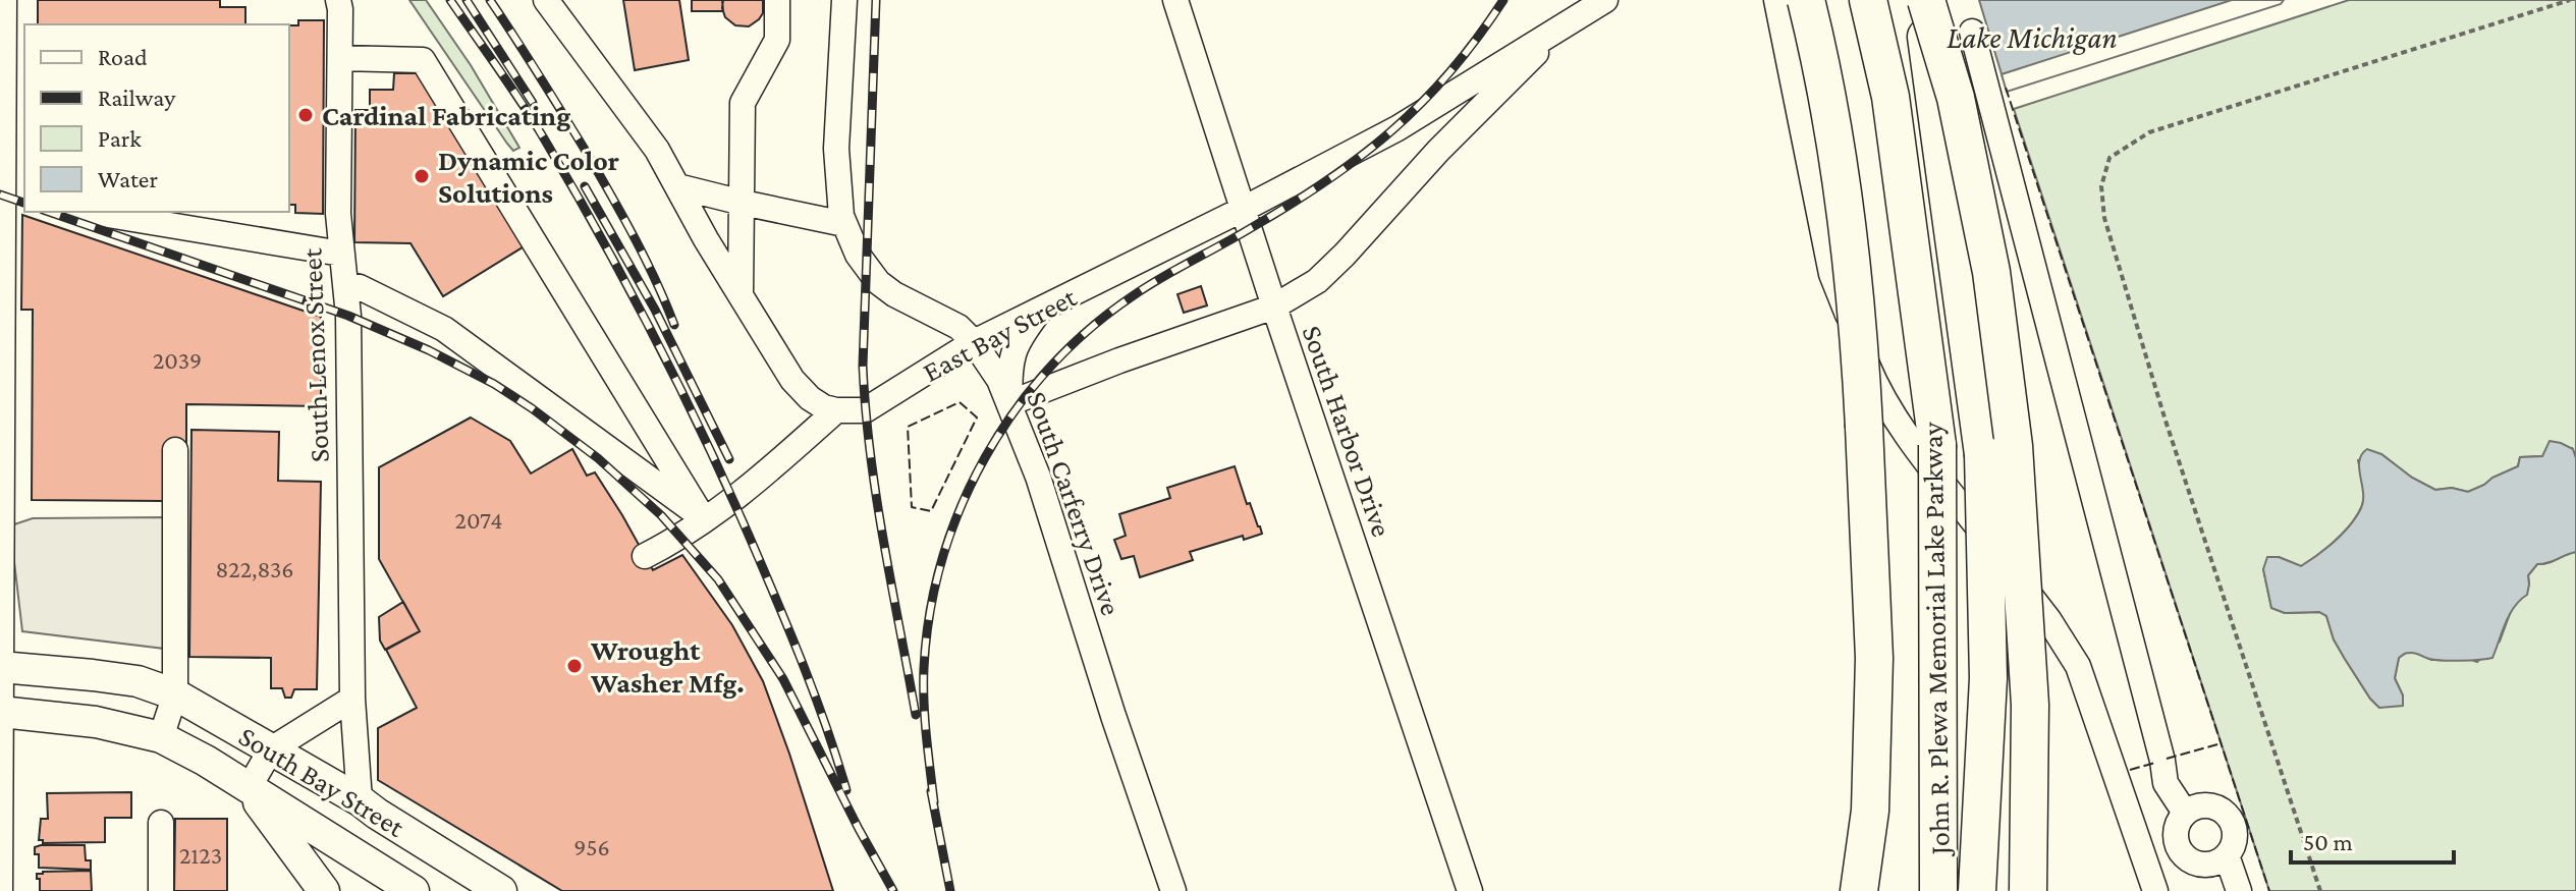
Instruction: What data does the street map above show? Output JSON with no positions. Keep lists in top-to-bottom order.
{
  "streets": {
    "highway": ["John R. Plewa Memorial Lake Parkway"],
    "main road": ["South Bay Street"],
    "street": [
      "East Bay Street",
      "South Lenox Street",
      "South Harbor Drive",
      "South Carferry Drive"
    ]
  },
  "crossings": [
    ["East Bay Street", "South Harbor Drive"],
    ["East Bay Street", "South Carferry Drive"],
    ["South Lenox Street", "South Bay Street"]
  ],
  "water": ["Lake Michigan"],
  "places": ["Cardinal Fabricating", "Dynamic Color Solutions", "Wrought Washer Mfg."],
  "house_numbers": [
    "2039",
    "2074",
    "822,836",
    "956",
    "2123"
  ],
  "legend": [
    "Road",
    "Railway",
    "Park",
    "Water"
  ],
  "scale_bar": "50 m"
}
